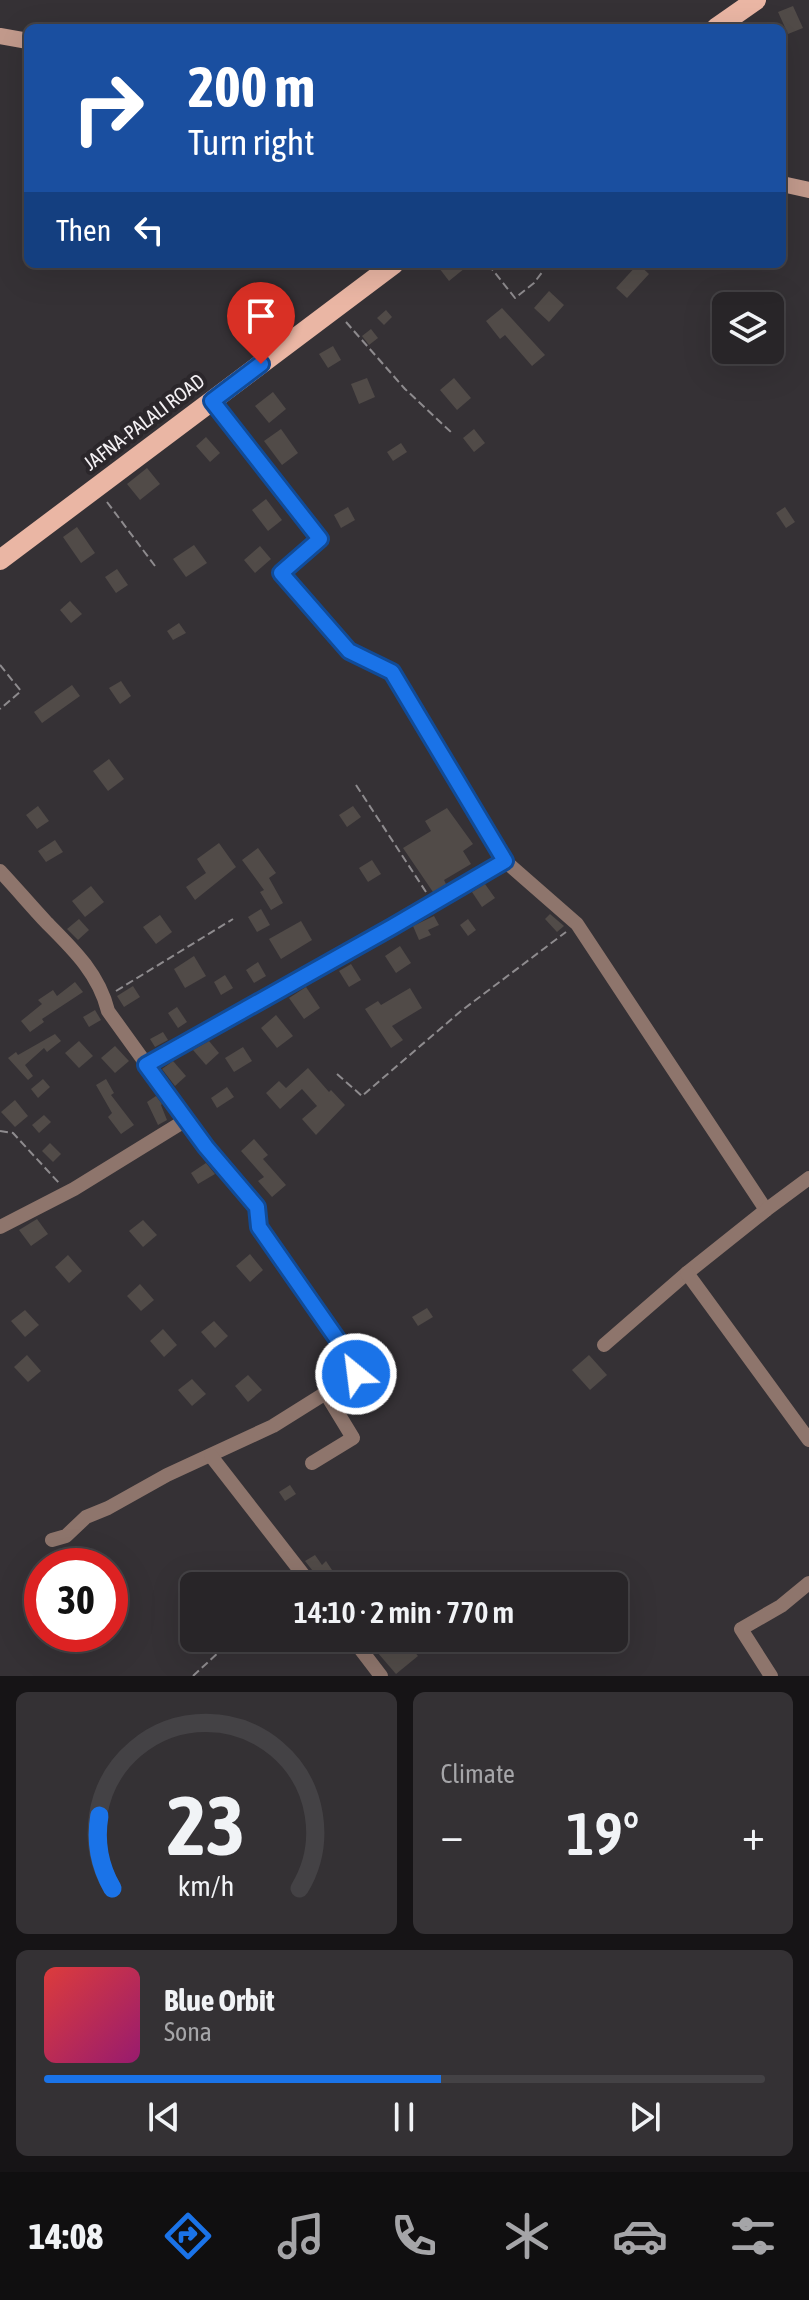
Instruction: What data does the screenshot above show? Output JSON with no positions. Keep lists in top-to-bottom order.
{
  "streets": {
    "main road": ["JAFNA-PALALI ROAD"]
  },
  "page": {
    "turn": ["200 m", "Turn right"],
    "then": "Then",
    "limit": "30",
    "trip": "14:10 · 2 min · 770 m",
    "tile": "Climate",
    "heat": ["−", "19°", "+"],
    "song": ["Blue Orbit", "Sona"],
    "tabs": "14:08",
    "gauge": ["23", "km/h"]
  }
}
